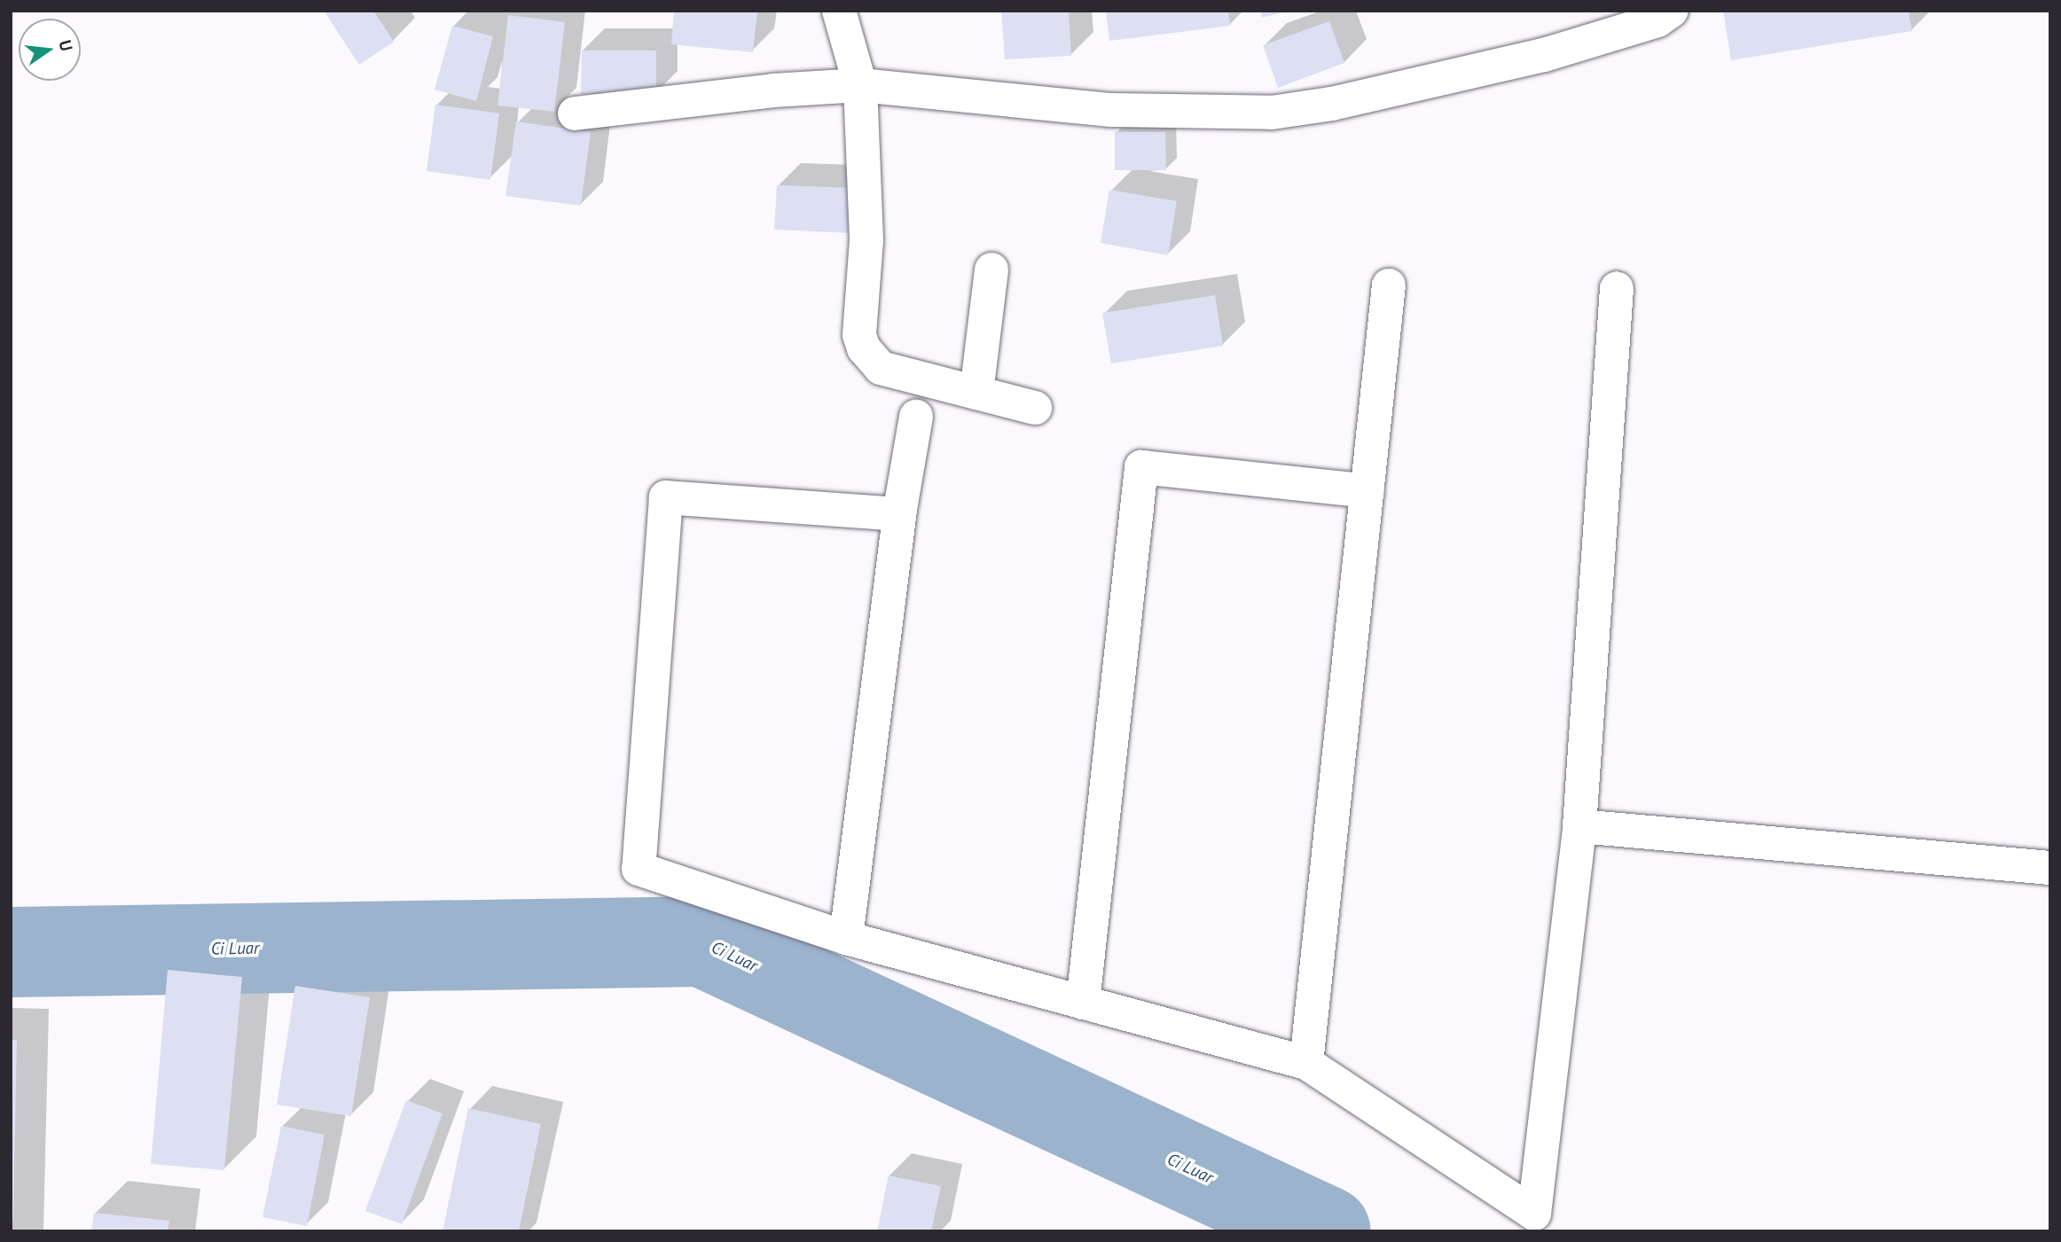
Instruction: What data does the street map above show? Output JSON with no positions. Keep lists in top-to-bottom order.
{
  "water": ["Ci Luar"],
  "north": "right"
}
